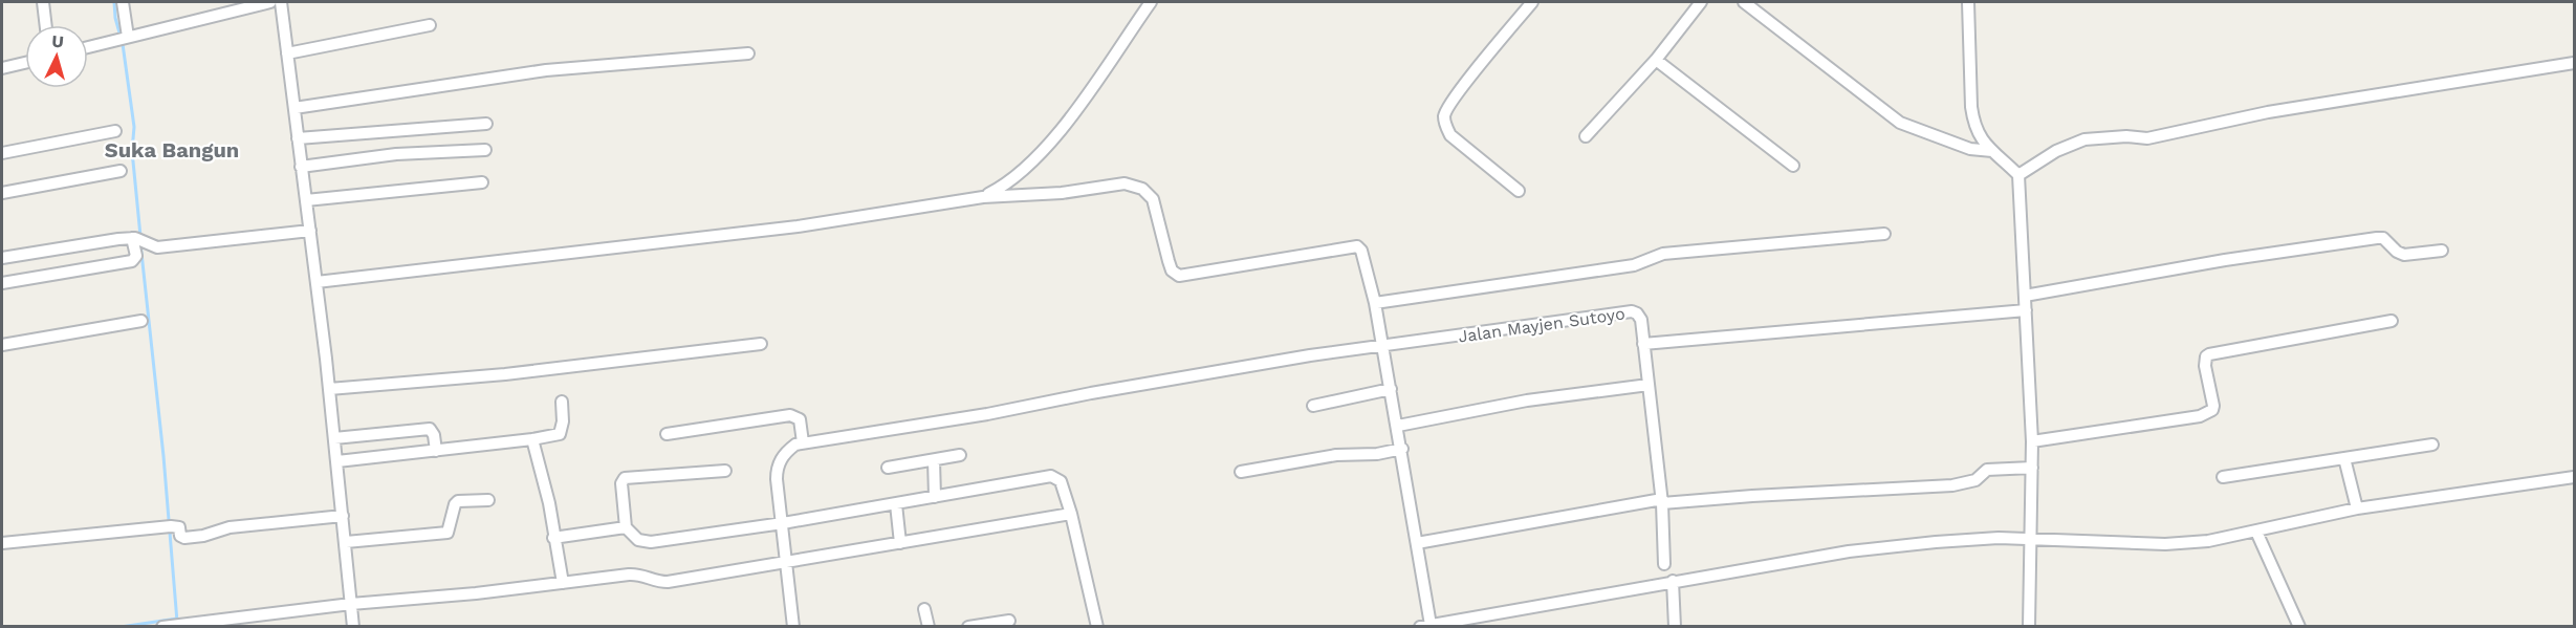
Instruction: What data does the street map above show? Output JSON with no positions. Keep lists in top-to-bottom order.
{
  "streets": {
    "street": ["Jalan Mayjen Sutoyo"]
  },
  "districts": ["Suka Bangun"],
  "north": "top"
}
